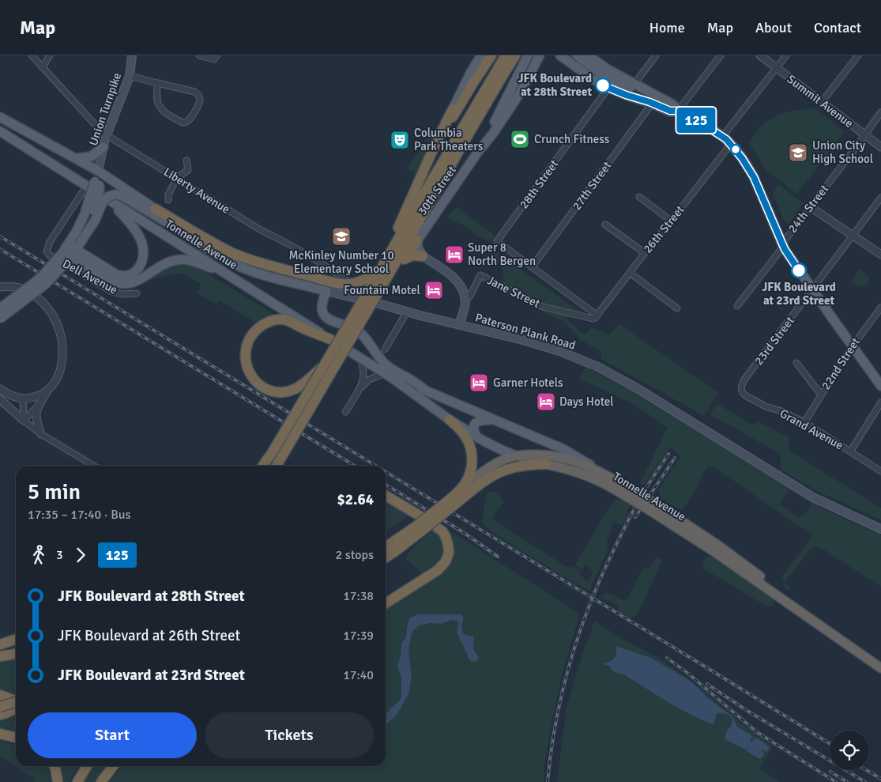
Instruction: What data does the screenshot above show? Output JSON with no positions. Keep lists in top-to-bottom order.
{
  "streets": {
    "highway": ["Tonnelle Avenue"],
    "main road": ["Union Turnpike", "30th Street", "Paterson Plank Road"],
    "street": [
      "Summit Avenue",
      "28th Street",
      "27th Street",
      "Liberty Avenue",
      "24th Street",
      "26th Street",
      "Dell Avenue",
      "Jane Street",
      "23rd Street",
      "22nd Street",
      "Grand Avenue"
    ]
  },
  "crossings": [
    ["Summit Avenue", "24th Street"],
    ["Union Turnpike", "Liberty Avenue"],
    ["Union Turnpike", "Paterson Plank Road"],
    ["28th Street", "27th Street"],
    ["Liberty Avenue", "Paterson Plank Road"],
    ["26th Street", "Jane Street"],
    ["Tonnelle Avenue", "Dell Avenue"],
    ["Tonnelle Avenue", "Paterson Plank Road"],
    ["23rd Street", "Grand Avenue"],
    ["22nd Street", "Grand Avenue"]
  ],
  "places": {
    "other": ["JFK Boulevard at 28th Street", "JFK Boulevard at 23rd Street"],
    "sports": ["Crunch Fitness"],
    "theatre": ["Columbia Park Theaters"],
    "school or university": ["Union City High School", "McKinley Number 10 Elementary School"],
    "hotel": [
      "Super 8 North Bergen",
      "Fountain Motel",
      "Garner Hotels",
      "Days Hotel"
    ]
  },
  "lines": ["bus line 125"],
  "page": {
    "header": "Map",
    "nav": [
      "Home",
      "Map",
      "About",
      "Contact"
    ],
    "on_map": "125",
    "heading": ["5 min", "17:35 – 17:40 · Bus", "$2.64"],
    "legs": ["3", "125", "2 stops"],
    "list": [
      {
        "name": "JFK Boulevard at 28th Street",
        "value": "17:38"
      },
      {
        "name": "JFK Boulevard at 26th Street",
        "value": "17:39"
      },
      {
        "name": "JFK Boulevard at 23rd Street",
        "value": "17:40"
      }
    ],
    "buttons": ["Start", "Tickets"]
  }
}
